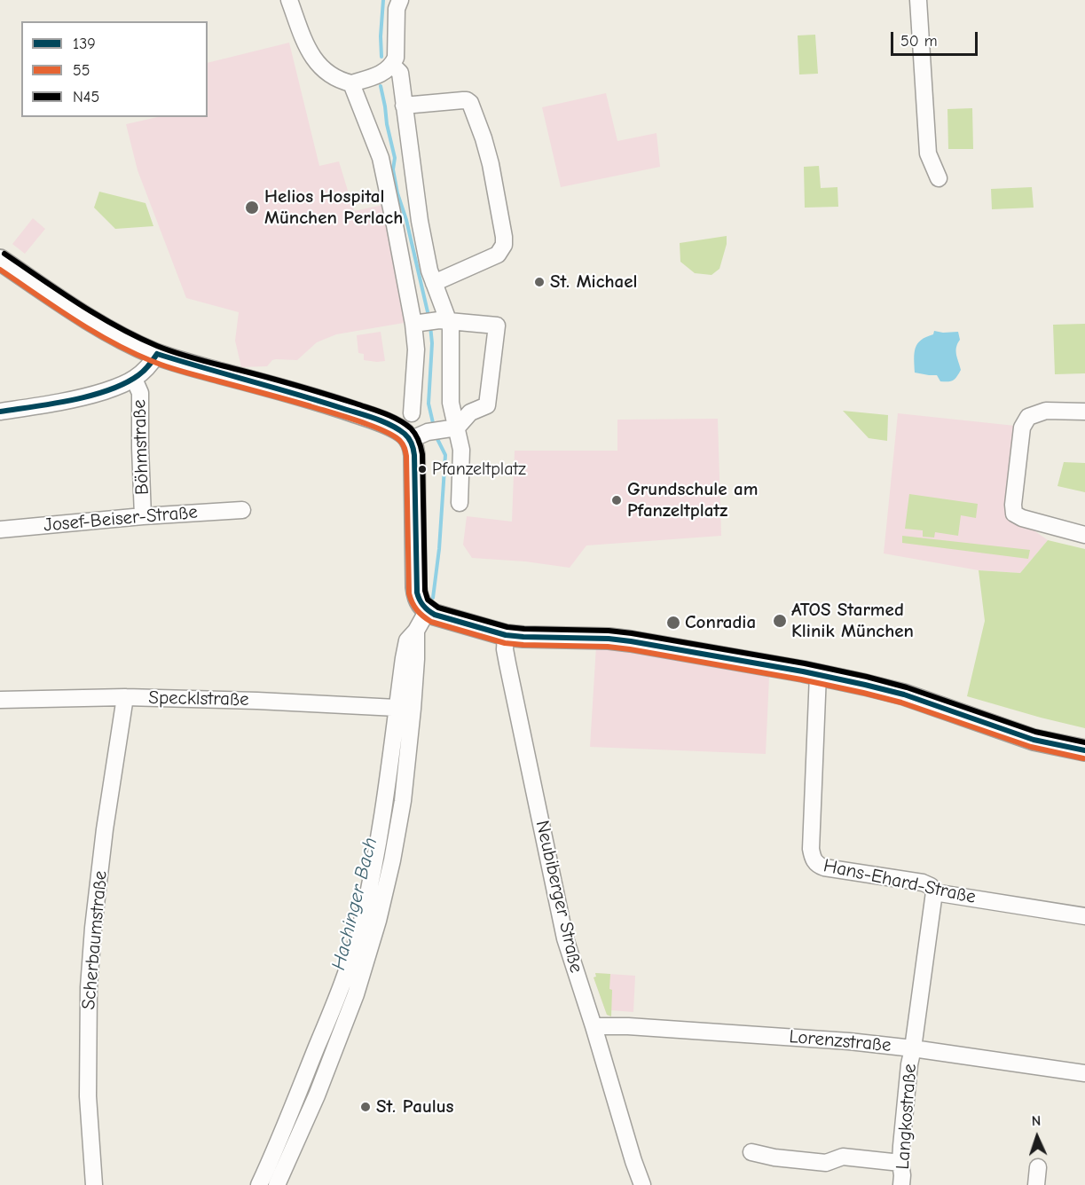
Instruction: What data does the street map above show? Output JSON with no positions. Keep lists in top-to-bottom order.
{
  "streets": {
    "street": [
      "Böhmstraße",
      "Josef-Beiser-Straße",
      "Specklstraße",
      "Hans-Ehard-Straße",
      "Neubiberger Straße",
      "Scherbaumstraße",
      "Lorenzstraße",
      "Langkostraße"
    ]
  },
  "crossings": [
    ["Böhmstraße", "Josef-Beiser-Straße"],
    ["Specklstraße", "Scherbaumstraße"],
    ["Hans-Ehard-Straße", "Langkostraße"],
    ["Neubiberger Straße", "Lorenzstraße"],
    ["Lorenzstraße", "Langkostraße"]
  ],
  "water": ["Hachinger Bach"],
  "places": [
    "Helios Hospital München Perlach",
    "St. Michael",
    "Pfanzeltplatz",
    "Grundschule am Pfanzeltplatz",
    "ATOS Starmed Klinik München",
    "Conradia",
    "St. Paulus"
  ],
  "lines": ["transit line N45", "transit line 55", "transit line 139"],
  "legend": ["139", "55", "N45"],
  "scale_bar": "50 m",
  "north": "top"
}
